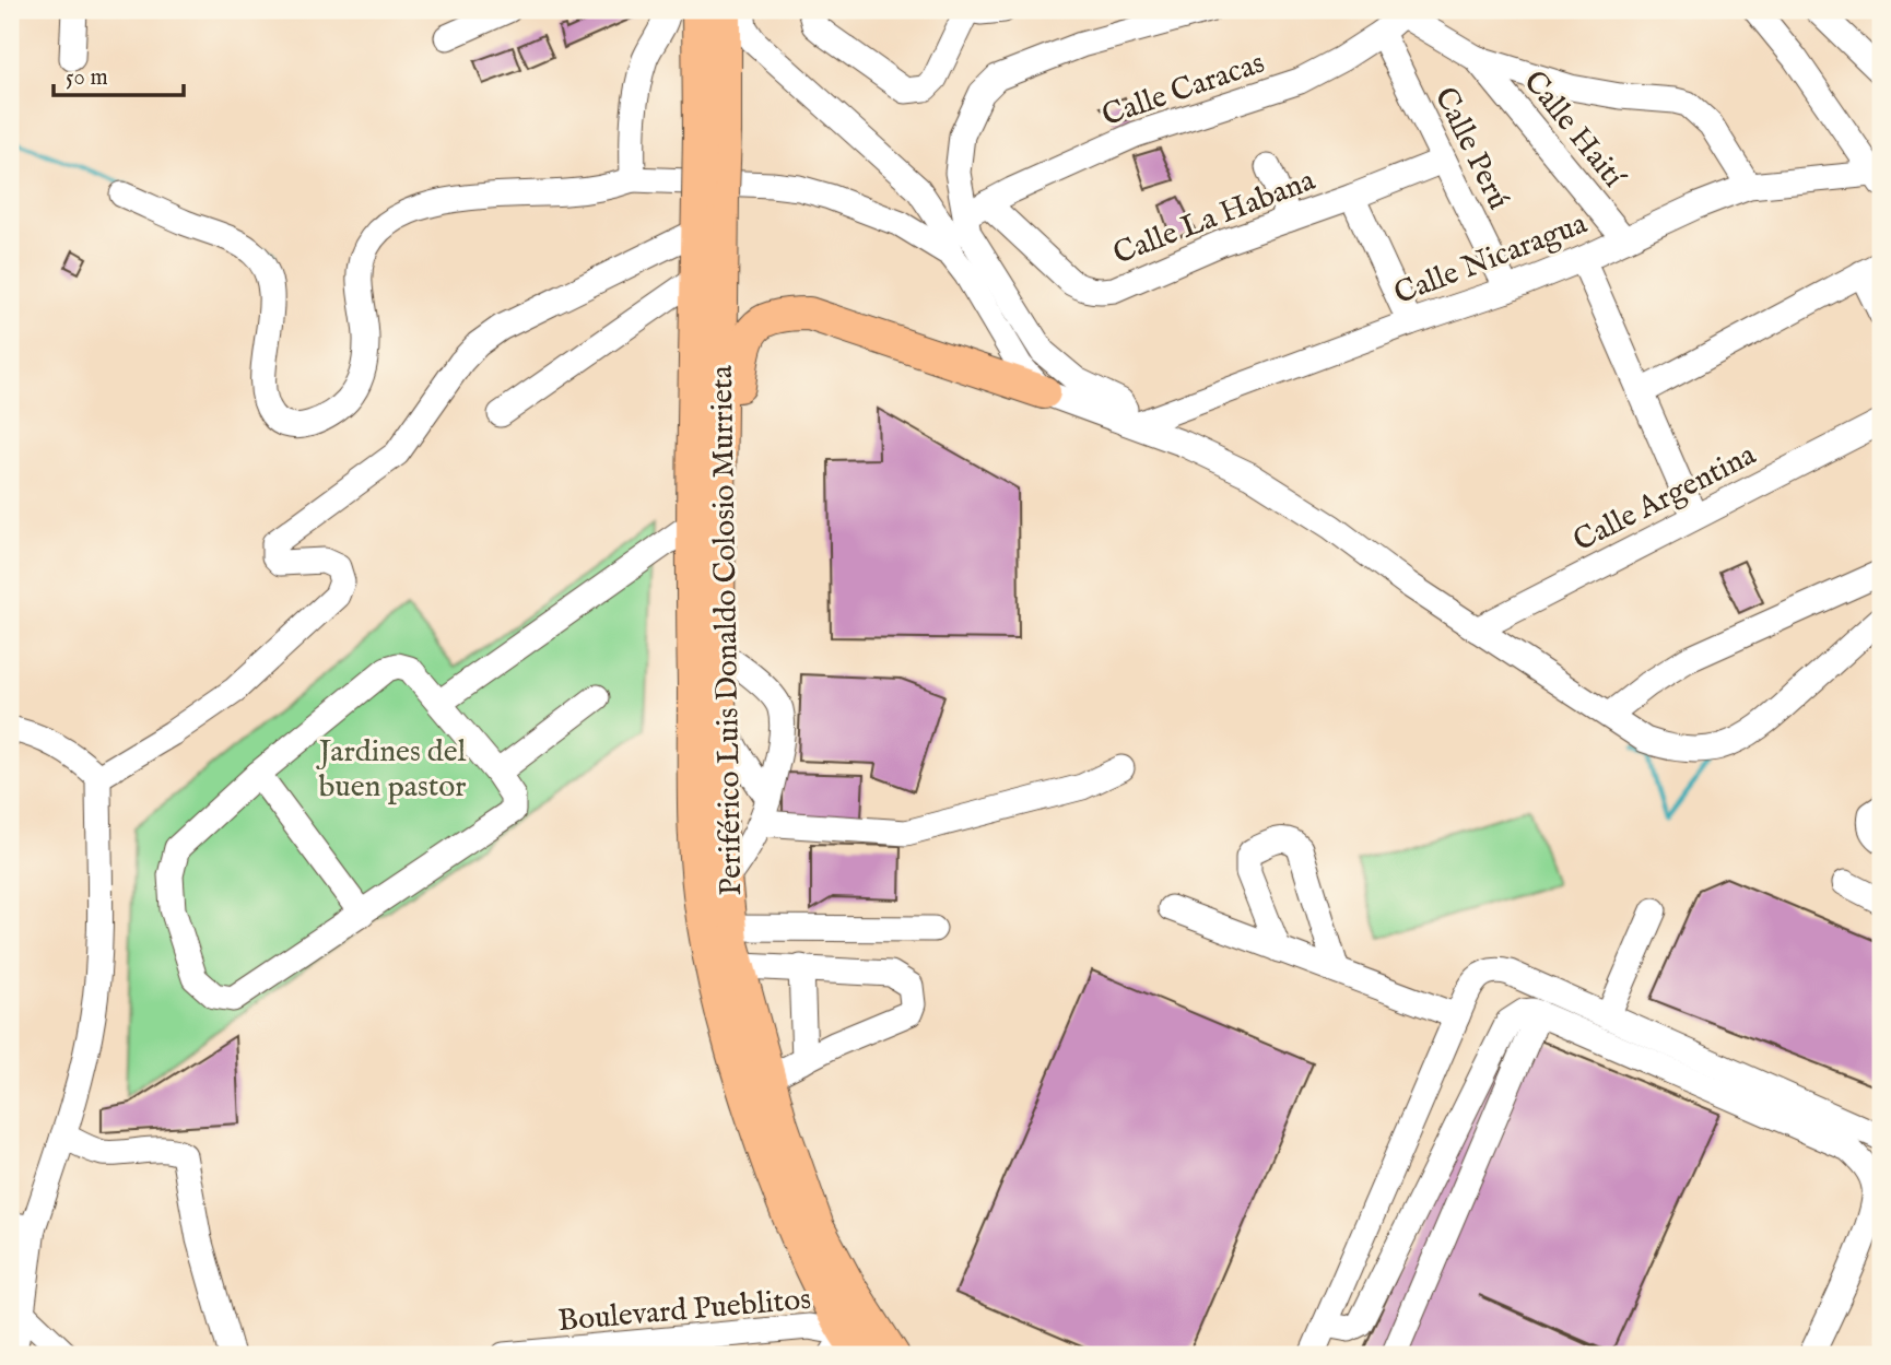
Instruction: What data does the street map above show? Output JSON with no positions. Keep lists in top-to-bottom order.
{
  "streets": {
    "main road": ["Periférico Luis Donaldo Colosio Murrieta"],
    "street": [
      "Calle Caracas",
      "Calle Haití",
      "Calle Perú",
      "Calle La Habana",
      "Calle Nicaragua",
      "Calle Argentina",
      "Boulevard Pueblitos"
    ]
  },
  "crossings": [
    ["Calle Caracas", "Calle Perú"],
    ["Calle Caracas", "Calle La Habana"],
    ["Calle Haití", "Calle Nicaragua"],
    ["Calle Perú", "Calle La Habana"],
    ["Calle Perú", "Calle Nicaragua"],
    ["Periférico Luis Donaldo Colosio Murrieta", "Boulevard Pueblitos"]
  ],
  "parks": ["Jardines del buen pastor"],
  "scale_bar": "50 m"
}
